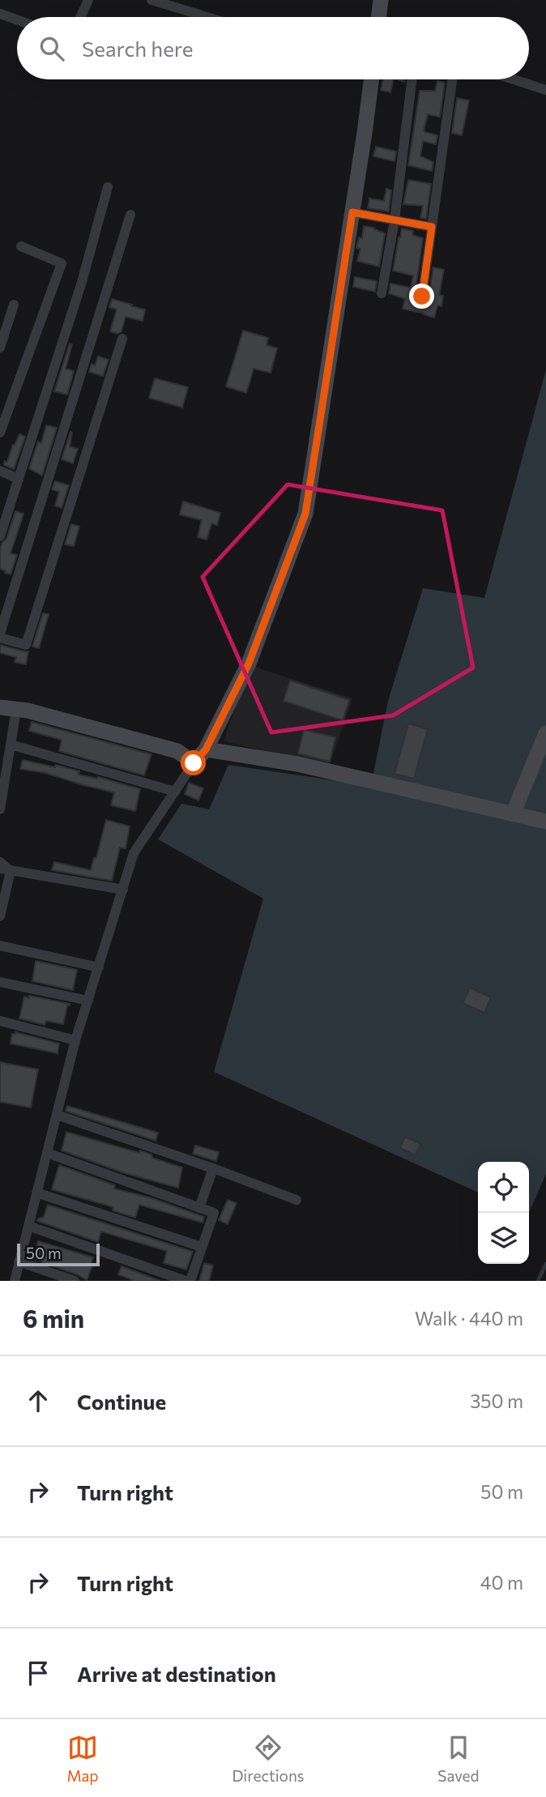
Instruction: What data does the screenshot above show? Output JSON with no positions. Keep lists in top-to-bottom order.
{
  "scale_bar": "50 m",
  "page": {
    "search": "Search here",
    "scale": "50 m",
    "heading": ["6 min", "Walk · 440 m"],
    "list": [
      ["Continue", "350 m"],
      ["Turn right", "50 m"],
      ["Turn right", "40 m"],
      "Arrive at destination"
    ],
    "nav": ["Map", "Directions", "Saved"]
  }
}
